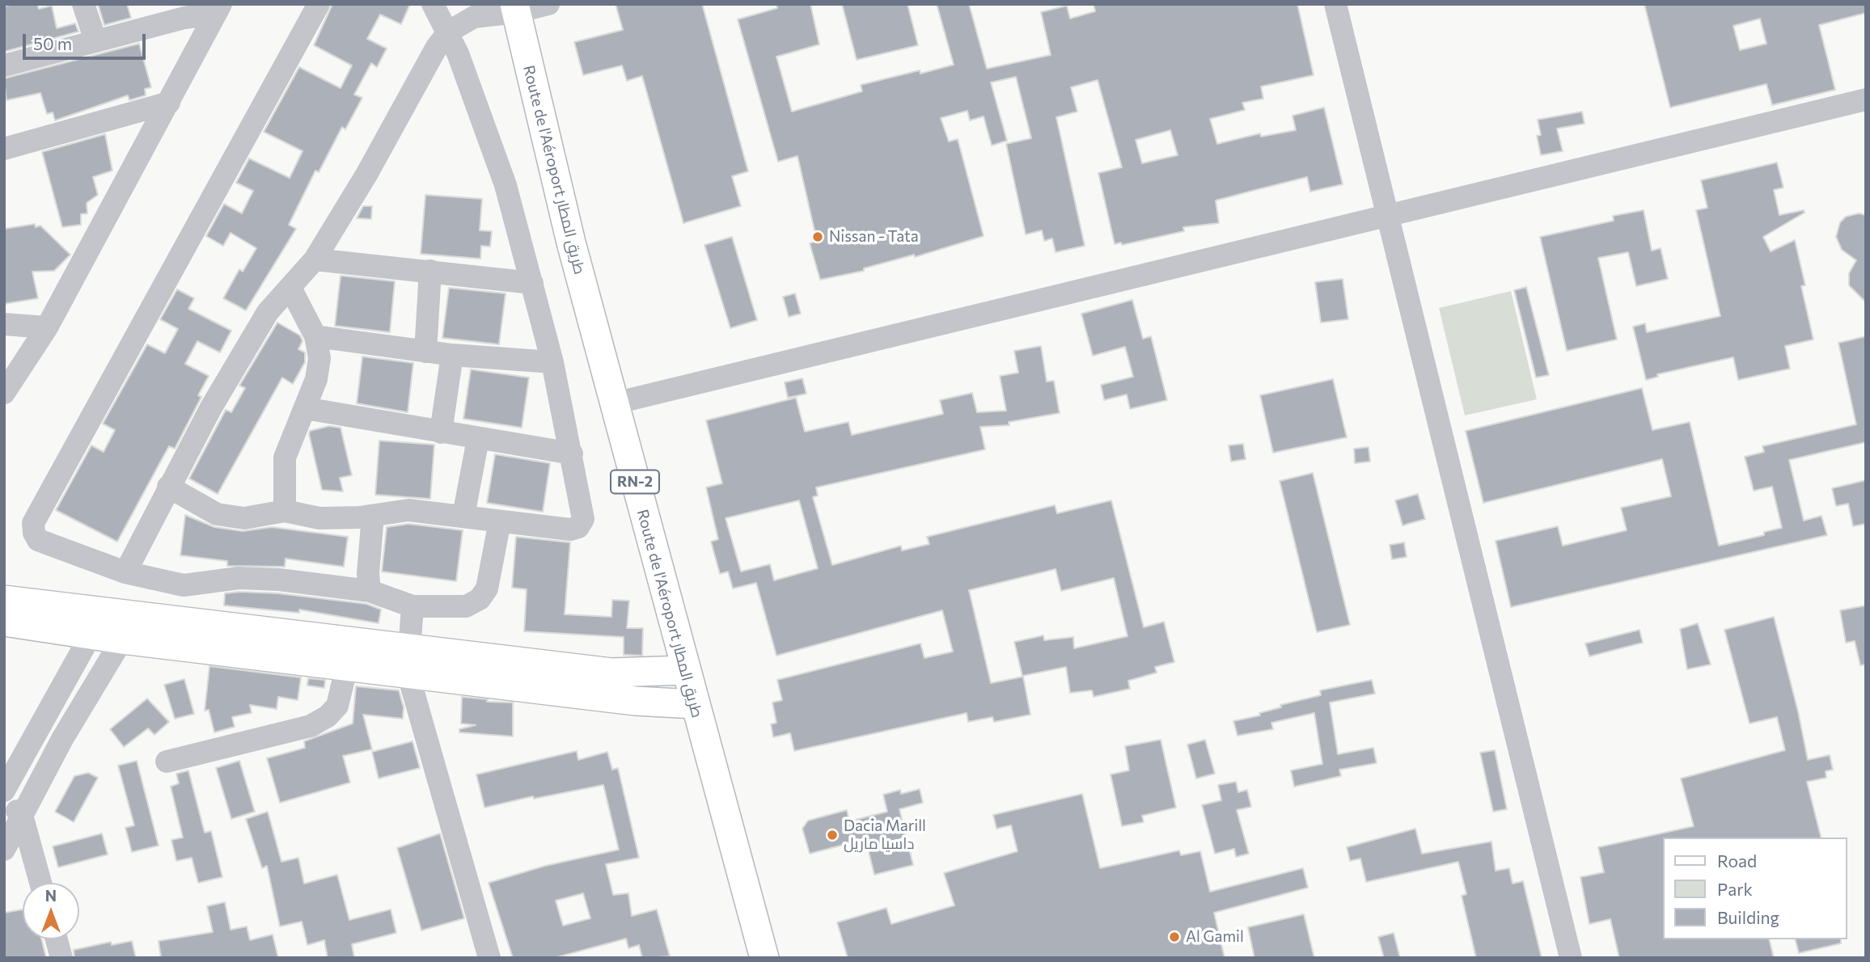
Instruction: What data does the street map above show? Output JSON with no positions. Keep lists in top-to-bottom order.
{
  "streets": {
    "main road": ["Route de l'Aéroport طريق المطار", "RN-2"]
  },
  "places": ["Nissan - Tata", "Dacia Marill داسيا ماريل", "Al Gamil"],
  "legend": ["Road", "Park", "Building"],
  "scale_bar": "50 m",
  "north": "top"
}
